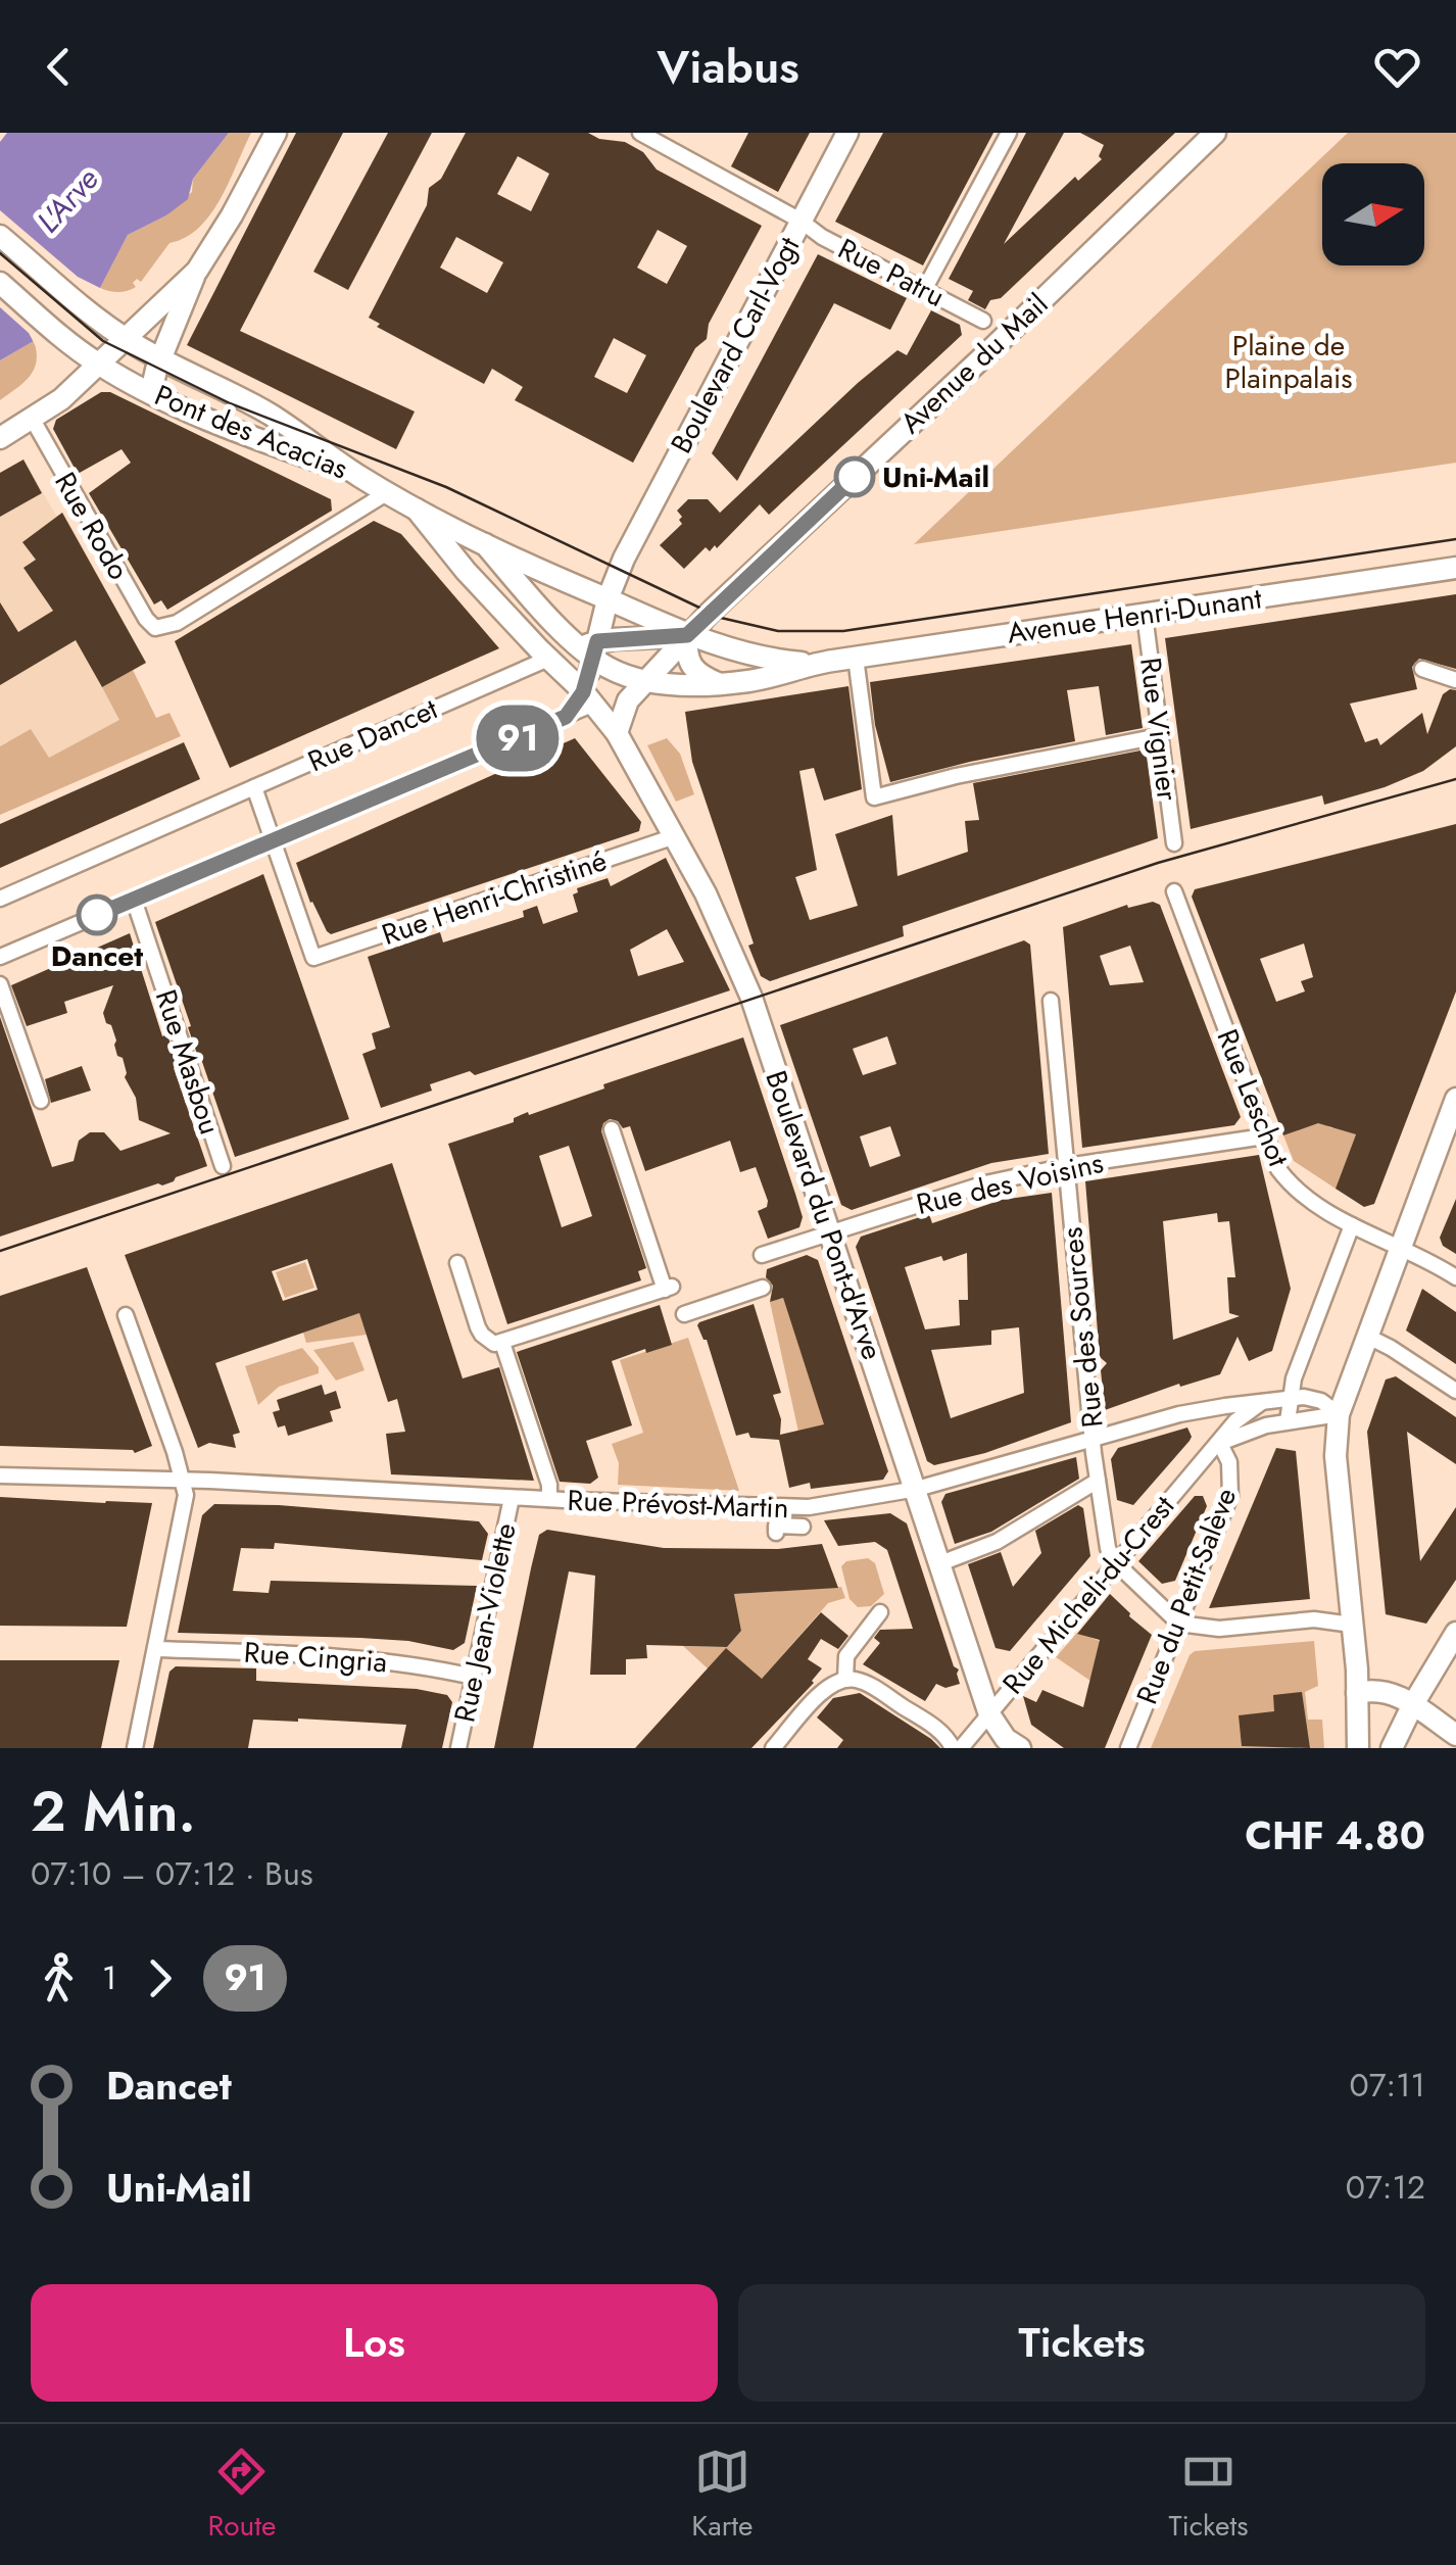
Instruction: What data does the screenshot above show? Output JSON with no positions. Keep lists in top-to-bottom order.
{
  "streets": {
    "main road": [
      "Boulevard Carl-Vogt",
      "Avenue du Mail",
      "Pont des Acacias",
      "Avenue Henri-Dunant",
      "Boulevard du Pont-d'Arve"
    ],
    "street": [
      "Rue Patru",
      "Rue Rodo",
      "Rue Vignier",
      "Rue Dancet",
      "Rue Henri-Christiné",
      "Rue Masbou",
      "Rue Leschot",
      "Rue des Voisins",
      "Rue des Sources",
      "Rue Prévost-Martin",
      "Rue Micheli-du-Crest",
      "Rue du Petit-Salève",
      "Rue Jean-Violette",
      "Rue Cingria"
    ]
  },
  "crossings": [
    ["Rue Patru", "Boulevard Carl-Vogt"],
    ["Boulevard Carl-Vogt", "Rue Dancet"],
    ["Boulevard Carl-Vogt", "Boulevard du Pont-d'Arve"],
    ["Avenue du Mail", "Avenue Henri-Dunant"],
    ["Avenue Henri-Dunant", "Rue Vignier"],
    ["Rue Dancet", "Rue Henri-Christiné"],
    ["Rue Dancet", "Rue Masbou"],
    ["Rue Dancet", "Boulevard du Pont-d'Arve"],
    ["Rue Henri-Christiné", "Boulevard du Pont-d'Arve"],
    ["Rue Leschot", "Rue des Voisins"],
    ["Rue des Voisins", "Boulevard du Pont-d'Arve"],
    ["Rue des Voisins", "Rue des Sources"],
    ["Boulevard du Pont-d'Arve", "Rue Prévost-Martin"],
    ["Boulevard du Pont-d'Arve", "Rue Micheli-du-Crest"],
    ["Rue des Sources", "Rue Prévost-Martin"],
    ["Rue des Sources", "Rue Micheli-du-Crest"],
    ["Rue Prévost-Martin", "Rue Micheli-du-Crest"],
    ["Rue Prévost-Martin", "Rue Jean-Violette"],
    ["Rue Micheli-du-Crest", "Rue du Petit-Salève"],
    ["Rue Jean-Violette", "Rue Cingria"]
  ],
  "water": ["L'Arve"],
  "parks": ["Plaine de Plainpalais"],
  "places": ["Uni-Mail", "Dancet"],
  "lines": ["bus line 91"],
  "north": "right",
  "page": {
    "header": "Viabus",
    "on_map": "91",
    "heading": ["2 Min.", "07:10 – 07:12 · Bus", "CHF 4.80"],
    "legs": ["1", "91"],
    "list": [
      {
        "name": "Dancet",
        "value": "07:11"
      },
      {
        "name": "Uni-Mail",
        "value": "07:12"
      }
    ],
    "buttons": ["Los", "Tickets"],
    "tabs": ["Route", "Karte", "Tickets"]
  }
}
